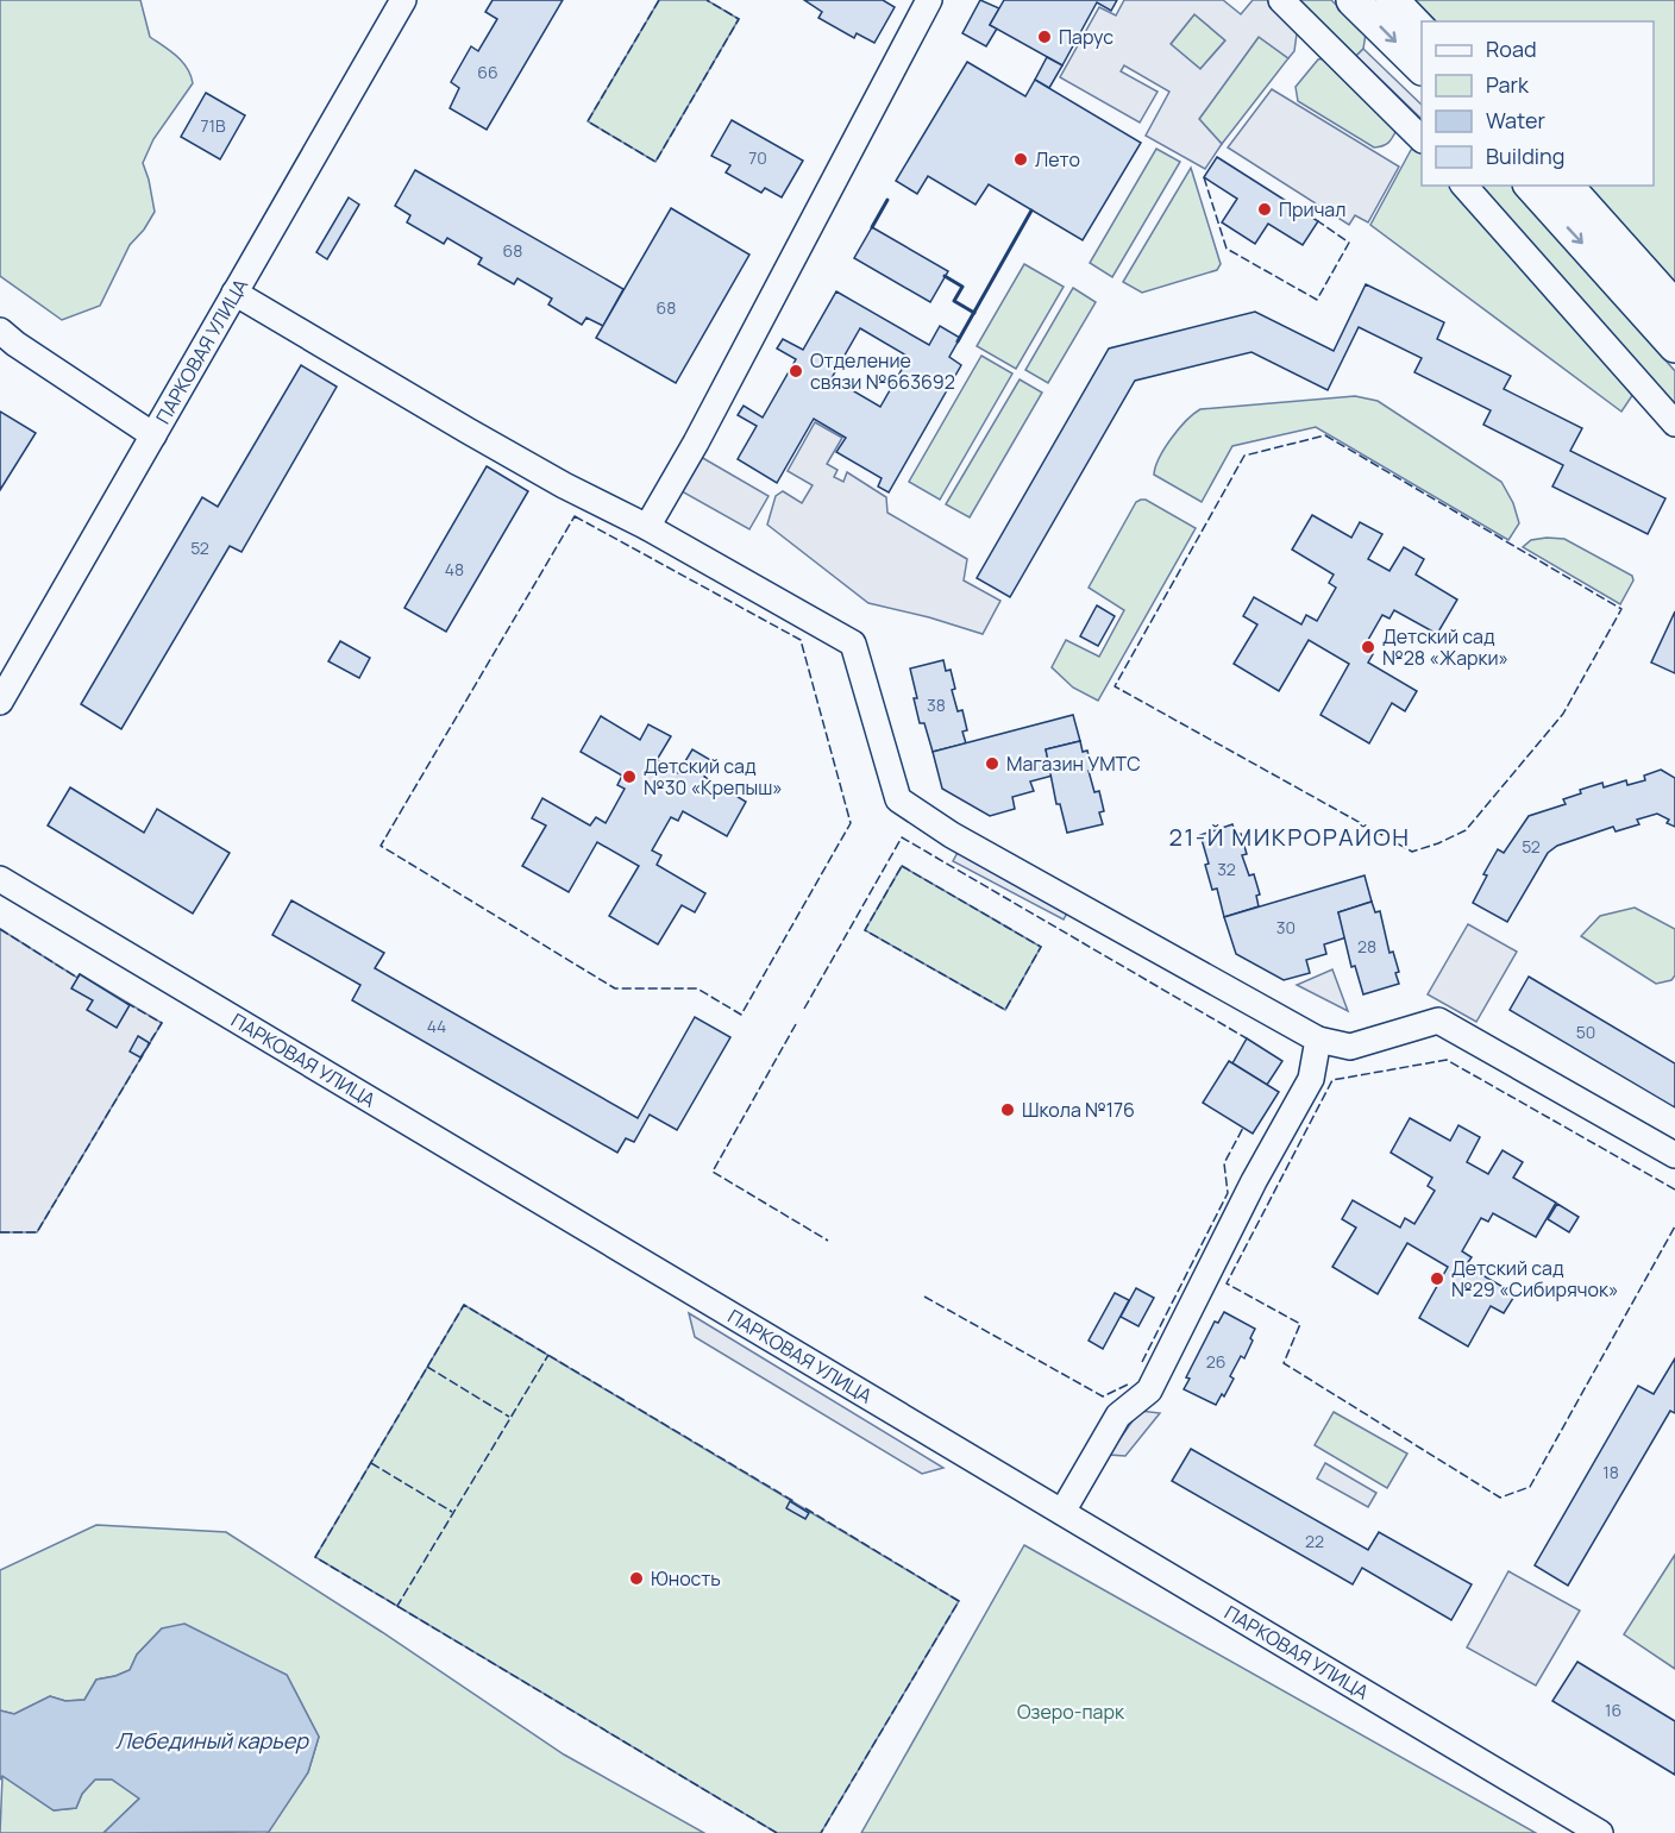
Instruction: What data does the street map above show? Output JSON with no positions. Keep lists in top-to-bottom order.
{
  "streets": {
    "street": ["ПАРКОВАЯ УЛИЦА"]
  },
  "districts": ["21-Й МИКРОРАЙОН"],
  "water": ["Лебединый карьер"],
  "parks": ["Озеро-парк"],
  "places": [
    "Парус",
    "Лето",
    "Причал",
    "Отделение связи №663692",
    "Детский сад №28 «Жарки»",
    "Магазин УМТС",
    "Детский сад №30 «Крепыш»",
    "Школа №176",
    "Детский сад №29 «Сибирячок»",
    "Юность"
  ],
  "house_numbers": [
    "66",
    "71В",
    "70",
    "68",
    "68",
    "52",
    "48",
    "38",
    "52",
    "32",
    "30",
    "28",
    "44",
    "50",
    "26",
    "18",
    "22",
    "16"
  ],
  "legend": [
    "Road",
    "Park",
    "Water",
    "Building"
  ]
}
